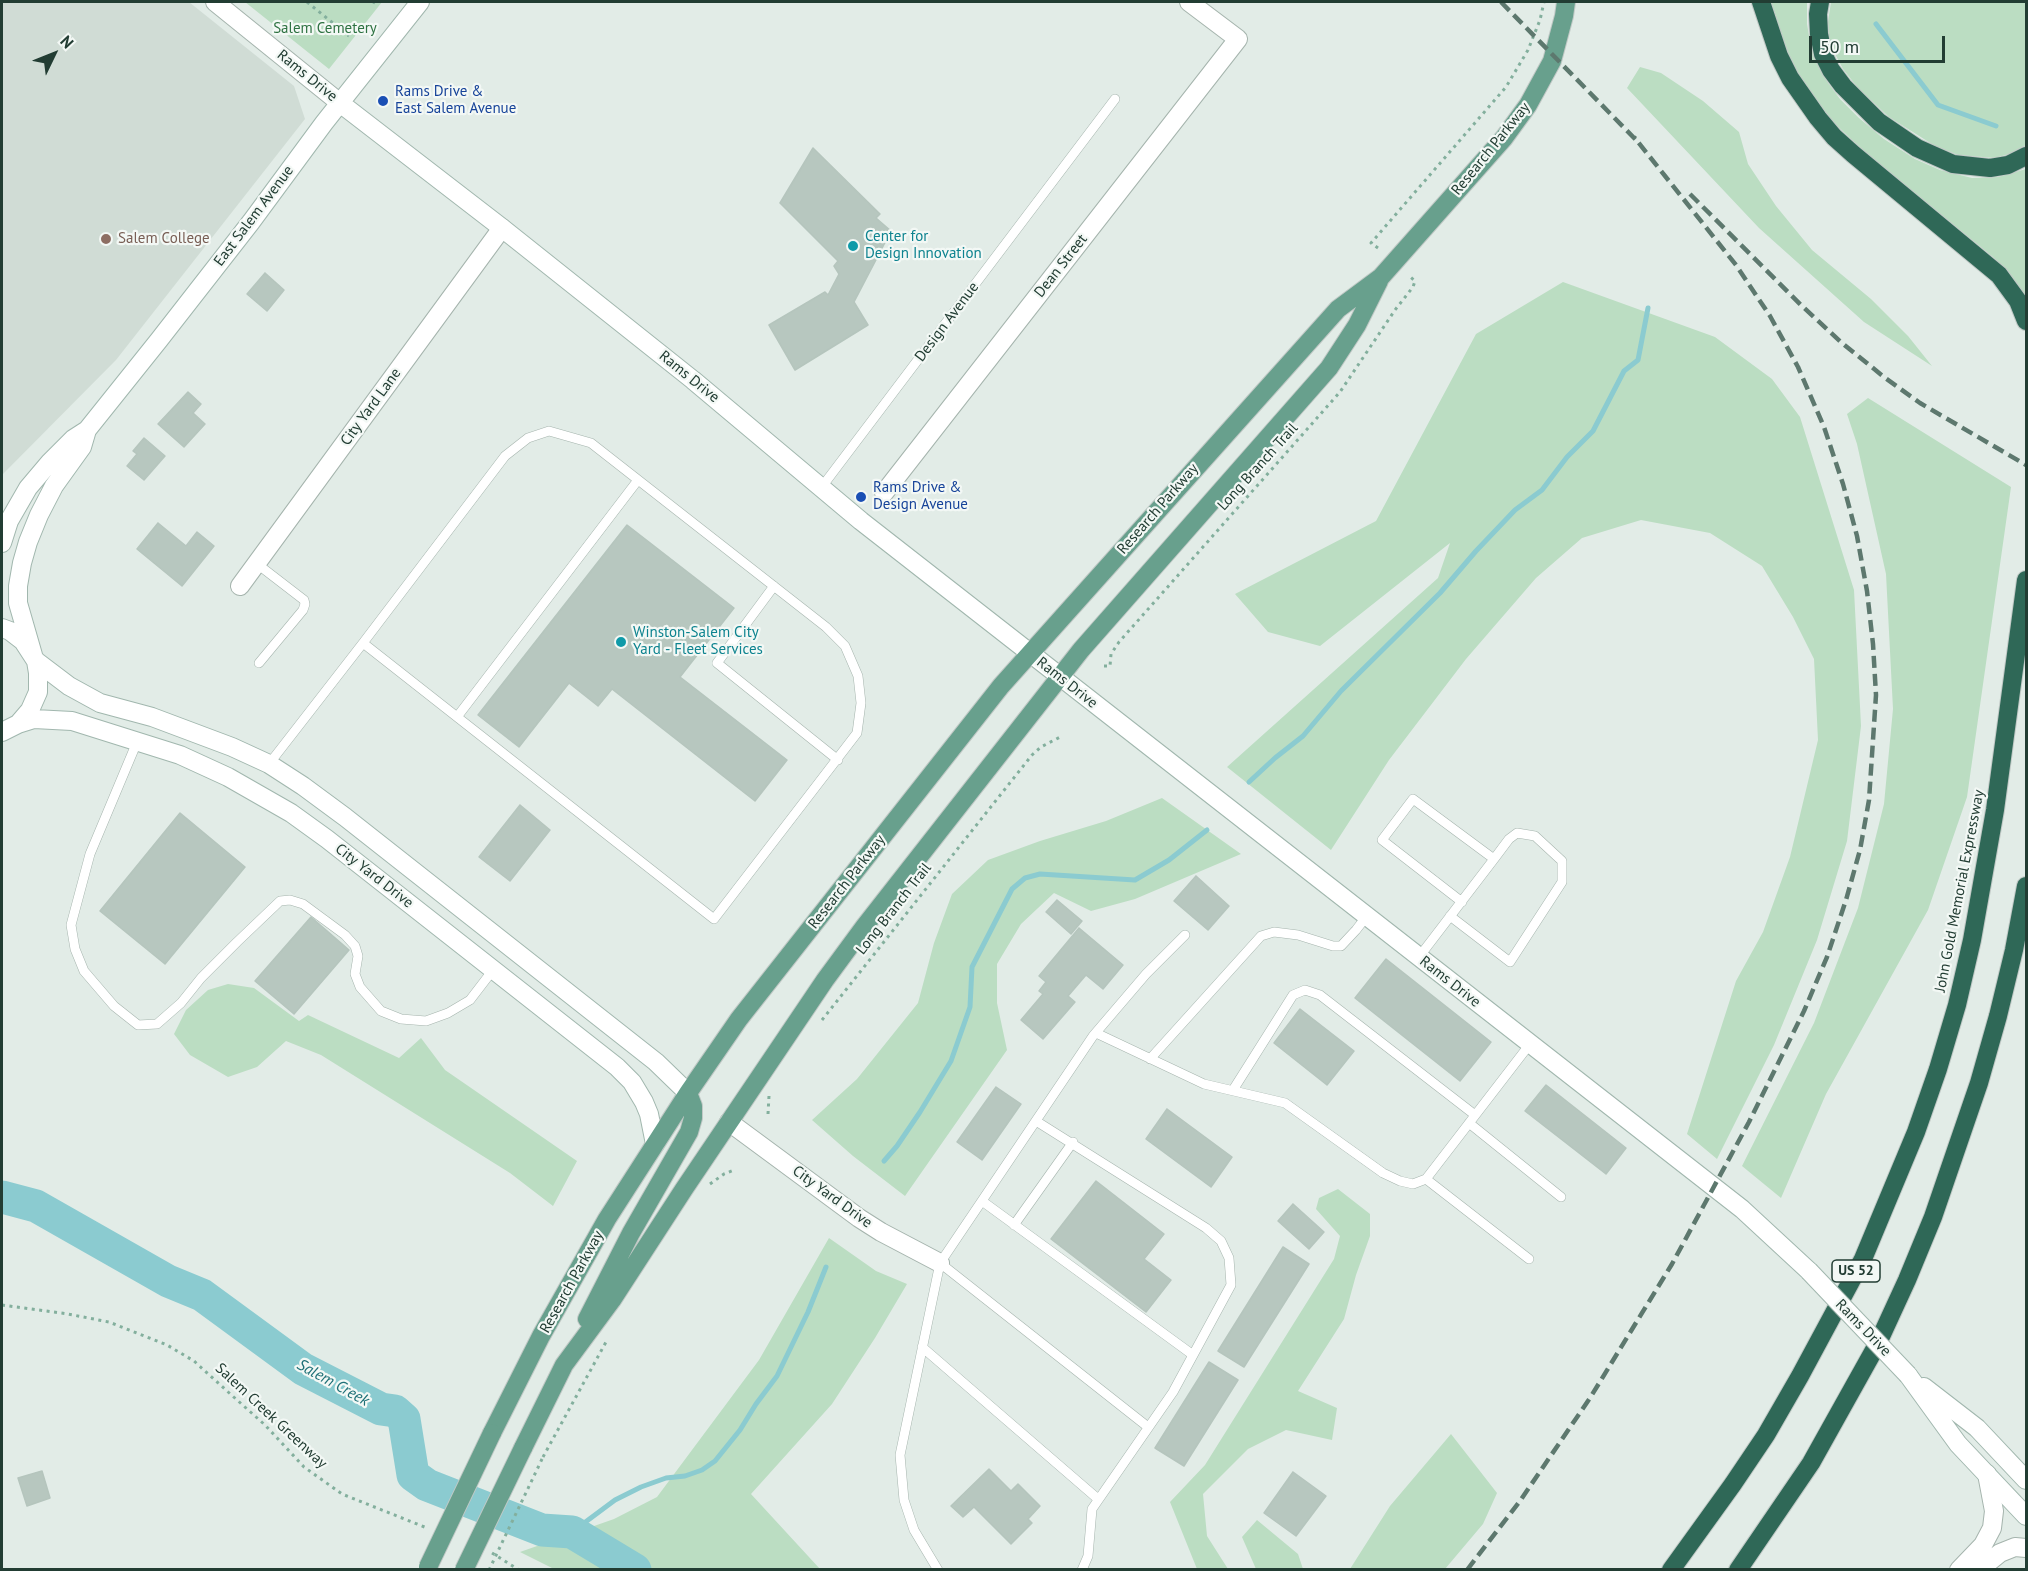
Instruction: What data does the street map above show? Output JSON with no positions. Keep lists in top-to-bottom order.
{
  "streets": {
    "highway": ["John Gold Memorial Expressway", "US 52"],
    "main road": [
      "Rams Drive",
      "Research Parkway",
      "East Salem Avenue",
      "Dean Street",
      "City Yard Lane",
      "City Yard Drive"
    ],
    "lane": ["Design Avenue"],
    "path": ["Long Branch Trail", "Salem Creek Greenway"]
  },
  "crossings": [
    ["Rams Drive", "Research Parkway"],
    ["Rams Drive", "East Salem Avenue"],
    ["Rams Drive", "Design Avenue"],
    ["Rams Drive", "City Yard Lane"],
    ["Research Parkway", "City Yard Drive"],
    ["East Salem Avenue", "City Yard Drive"]
  ],
  "water": ["Salem Creek"],
  "parks": ["Salem Cemetery"],
  "places": [
    "Rams Drive & East Salem Avenue",
    "Salem College",
    "Center for Design Innovation",
    "Rams Drive & Design Avenue",
    "Winston-Salem City Yard - Fleet Services"
  ],
  "scale_bar": "50 m",
  "north": "top right"
}
